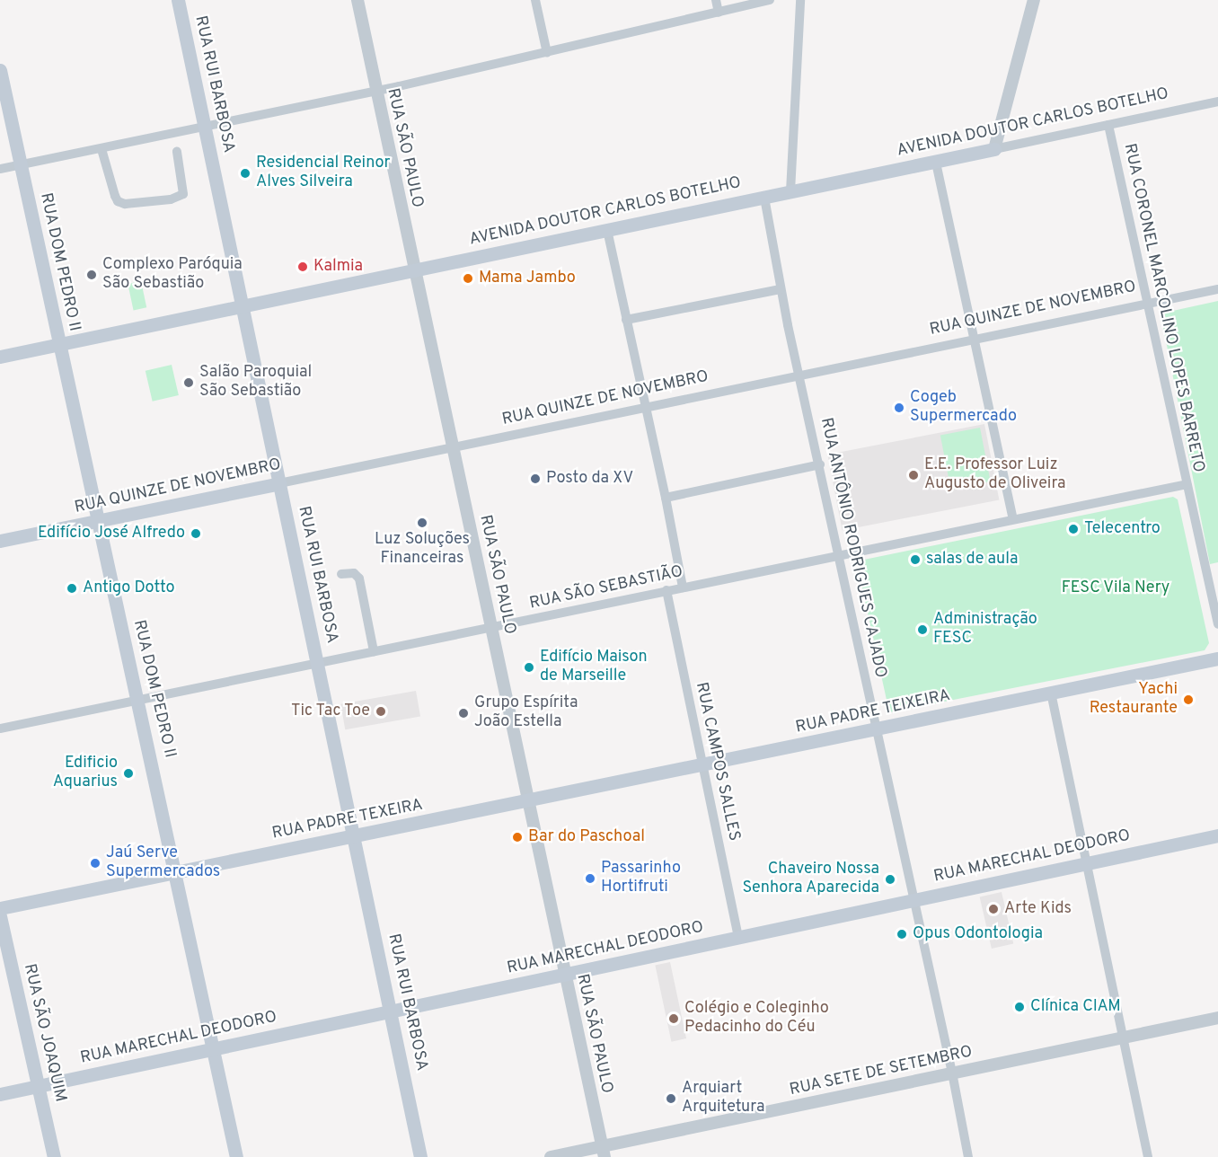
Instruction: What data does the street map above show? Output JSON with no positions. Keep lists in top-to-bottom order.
{
  "streets": {
    "main road": [
      "RUA RUI BARBOSA",
      "AVENIDA DOUTOR CARLOS BOTELHO",
      "RUA DOM PEDRO II",
      "RUA QUINZE DE NOVEMBRO",
      "RUA PADRE TEIXEIRA",
      "RUA PADRE TEXEIRA",
      "RUA MARECHAL DEODORO",
      "RUA SÃO JOAQUIM"
    ],
    "street": [
      "RUA SÃO PAULO",
      "RUA CORONEL MARCOLINO LOPES BARRETO",
      "RUA ANTÔNIO RODRIGUES CAJADO",
      "RUA SÃO SEBASTIÃO",
      "RUA CAMPOS SALLES",
      "RUA SETE DE SETEMBRO"
    ]
  },
  "crossings": [
    ["RUA RUI BARBOSA", "AVENIDA DOUTOR CARLOS BOTELHO"],
    ["RUA RUI BARBOSA", "RUA QUINZE DE NOVEMBRO"],
    ["RUA RUI BARBOSA", "RUA SÃO SEBASTIÃO"],
    ["RUA RUI BARBOSA", "RUA PADRE TEXEIRA"],
    ["RUA RUI BARBOSA", "RUA MARECHAL DEODORO"],
    ["AVENIDA DOUTOR CARLOS BOTELHO", "RUA SÃO PAULO"],
    ["AVENIDA DOUTOR CARLOS BOTELHO", "RUA DOM PEDRO II"],
    ["AVENIDA DOUTOR CARLOS BOTELHO", "RUA CORONEL MARCOLINO LOPES BARRETO"],
    ["AVENIDA DOUTOR CARLOS BOTELHO", "RUA ANTÔNIO RODRIGUES CAJADO"],
    ["RUA SÃO PAULO", "RUA QUINZE DE NOVEMBRO"],
    ["RUA SÃO PAULO", "RUA SÃO SEBASTIÃO"],
    ["RUA SÃO PAULO", "RUA PADRE TEXEIRA"],
    ["RUA SÃO PAULO", "RUA MARECHAL DEODORO"],
    ["RUA SÃO PAULO", "RUA SETE DE SETEMBRO"],
    ["RUA DOM PEDRO II", "RUA QUINZE DE NOVEMBRO"],
    ["RUA DOM PEDRO II", "RUA SÃO SEBASTIÃO"],
    ["RUA DOM PEDRO II", "RUA PADRE TEXEIRA"],
    ["RUA DOM PEDRO II", "RUA MARECHAL DEODORO"],
    ["RUA CORONEL MARCOLINO LOPES BARRETO", "RUA QUINZE DE NOVEMBRO"],
    ["RUA CORONEL MARCOLINO LOPES BARRETO", "RUA SÃO SEBASTIÃO"],
    ["RUA QUINZE DE NOVEMBRO", "RUA ANTÔNIO RODRIGUES CAJADO"],
    ["RUA ANTÔNIO RODRIGUES CAJADO", "RUA SÃO SEBASTIÃO"],
    ["RUA ANTÔNIO RODRIGUES CAJADO", "RUA PADRE TEIXEIRA"],
    ["RUA ANTÔNIO RODRIGUES CAJADO", "RUA MARECHAL DEODORO"],
    ["RUA ANTÔNIO RODRIGUES CAJADO", "RUA SETE DE SETEMBRO"],
    ["RUA SÃO SEBASTIÃO", "RUA CAMPOS SALLES"],
    ["RUA PADRE TEIXEIRA", "RUA CAMPOS SALLES"],
    ["RUA PADRE TEIXEIRA", "RUA PADRE TEXEIRA"],
    ["RUA CAMPOS SALLES", "RUA PADRE TEXEIRA"],
    ["RUA CAMPOS SALLES", "RUA MARECHAL DEODORO"],
    ["RUA MARECHAL DEODORO", "RUA SÃO JOAQUIM"]
  ],
  "parks": ["FESC Vila Nery"],
  "places": [
    "Residencial Reinor Alves Silveira",
    "Kalmia",
    "Complexo Paróquia São Sebastião",
    "Mama Jambo",
    "Salão Paroquial São Sebastião",
    "Cogeb Supermercado",
    "E.E. Professor Luiz Augusto de Oliveira",
    "Posto da XV",
    "Luz Soluções Financeiras",
    "Telecentro",
    "Edifício José Alfredo",
    "salas de aula",
    "Antigo Dotto",
    "Administração FESC",
    "Edifício Maison de Marseille",
    "Yachi Restaurante",
    "Tic Tac Toe",
    "Grupo Espírita João Estella",
    "Edificio Aquarius",
    "Bar do Paschoal",
    "Jaú Serve Supermercados",
    "Passarinho Hortifruti",
    "Chaveiro Nossa Senhora Aparecida",
    "Arte Kids",
    "Opus Odontologia",
    "Clínica CIAM",
    "Colégio e Coleginho Pedacinho do Céu",
    "Arquiart Arquitetura"
  ]
}
